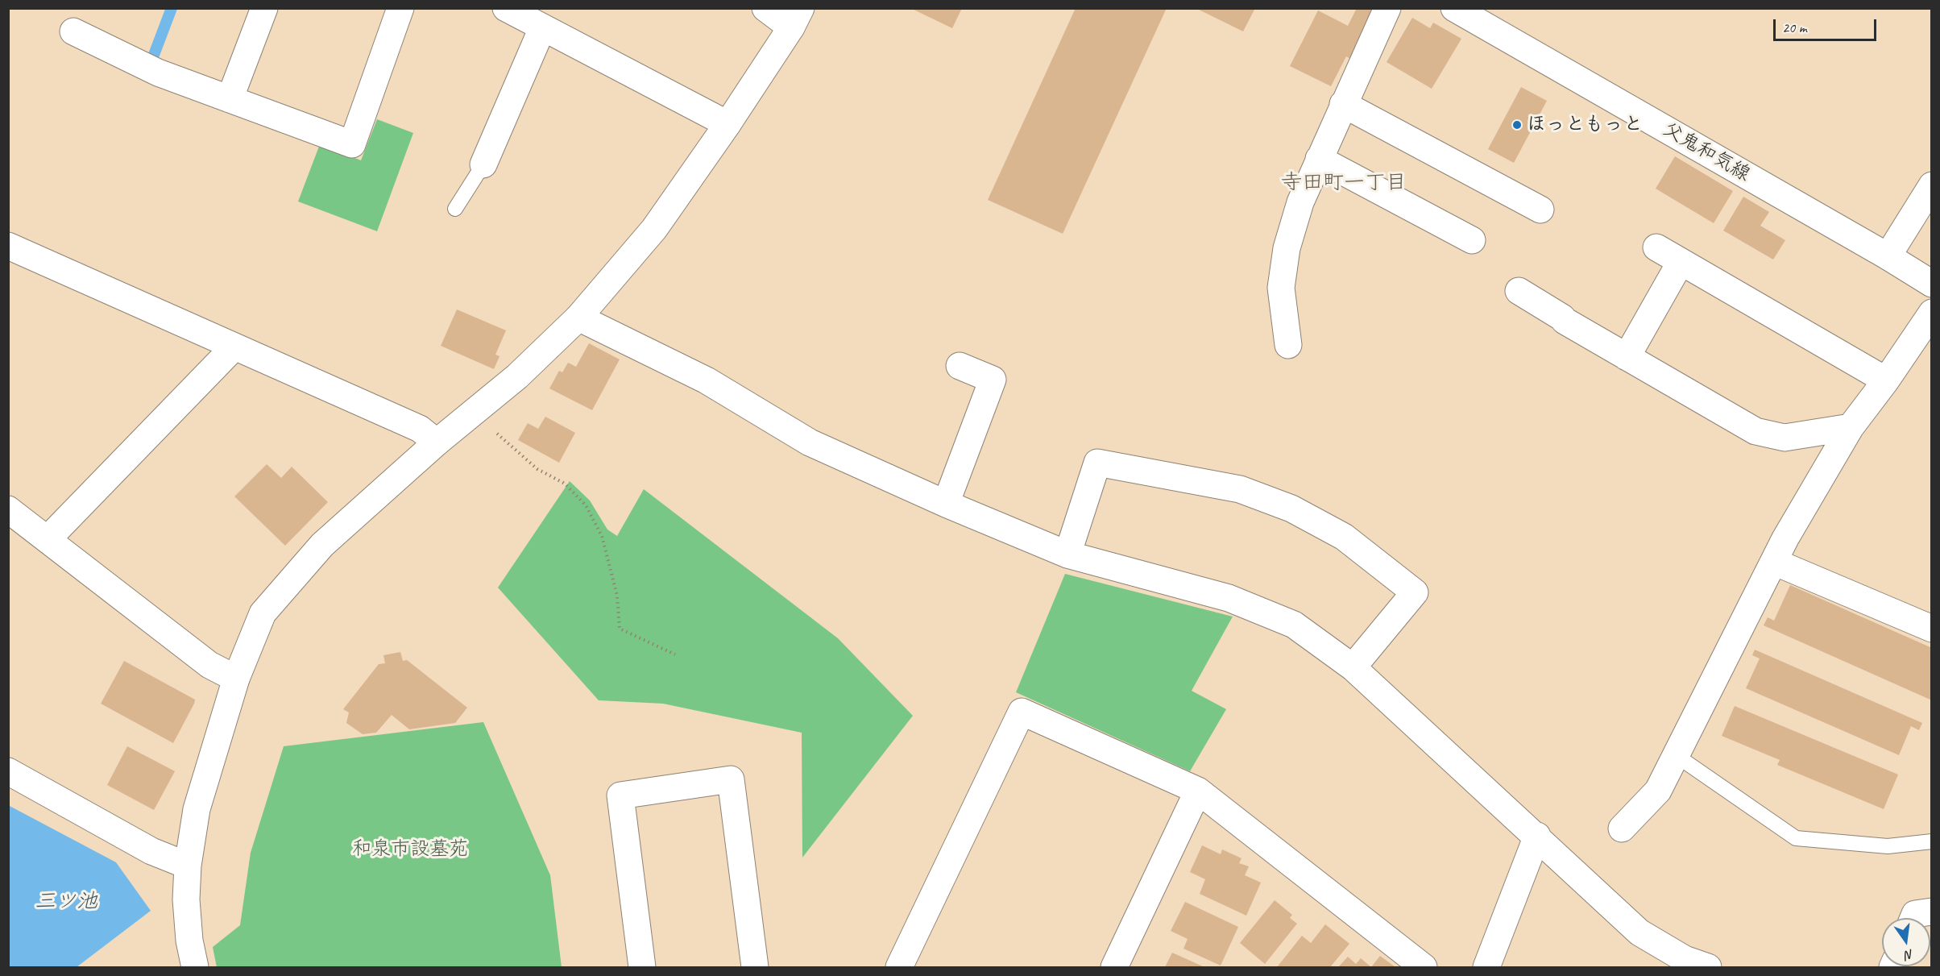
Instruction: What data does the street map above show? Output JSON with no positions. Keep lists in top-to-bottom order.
{
  "streets": {
    "street": ["父鬼和気線"]
  },
  "districts": ["寺田町一丁目"],
  "water": ["三ツ池"],
  "parks": ["和泉市設墓苑"],
  "places": ["ほっともっと"],
  "scale_bar": "20 m",
  "north": "bottom"
}
